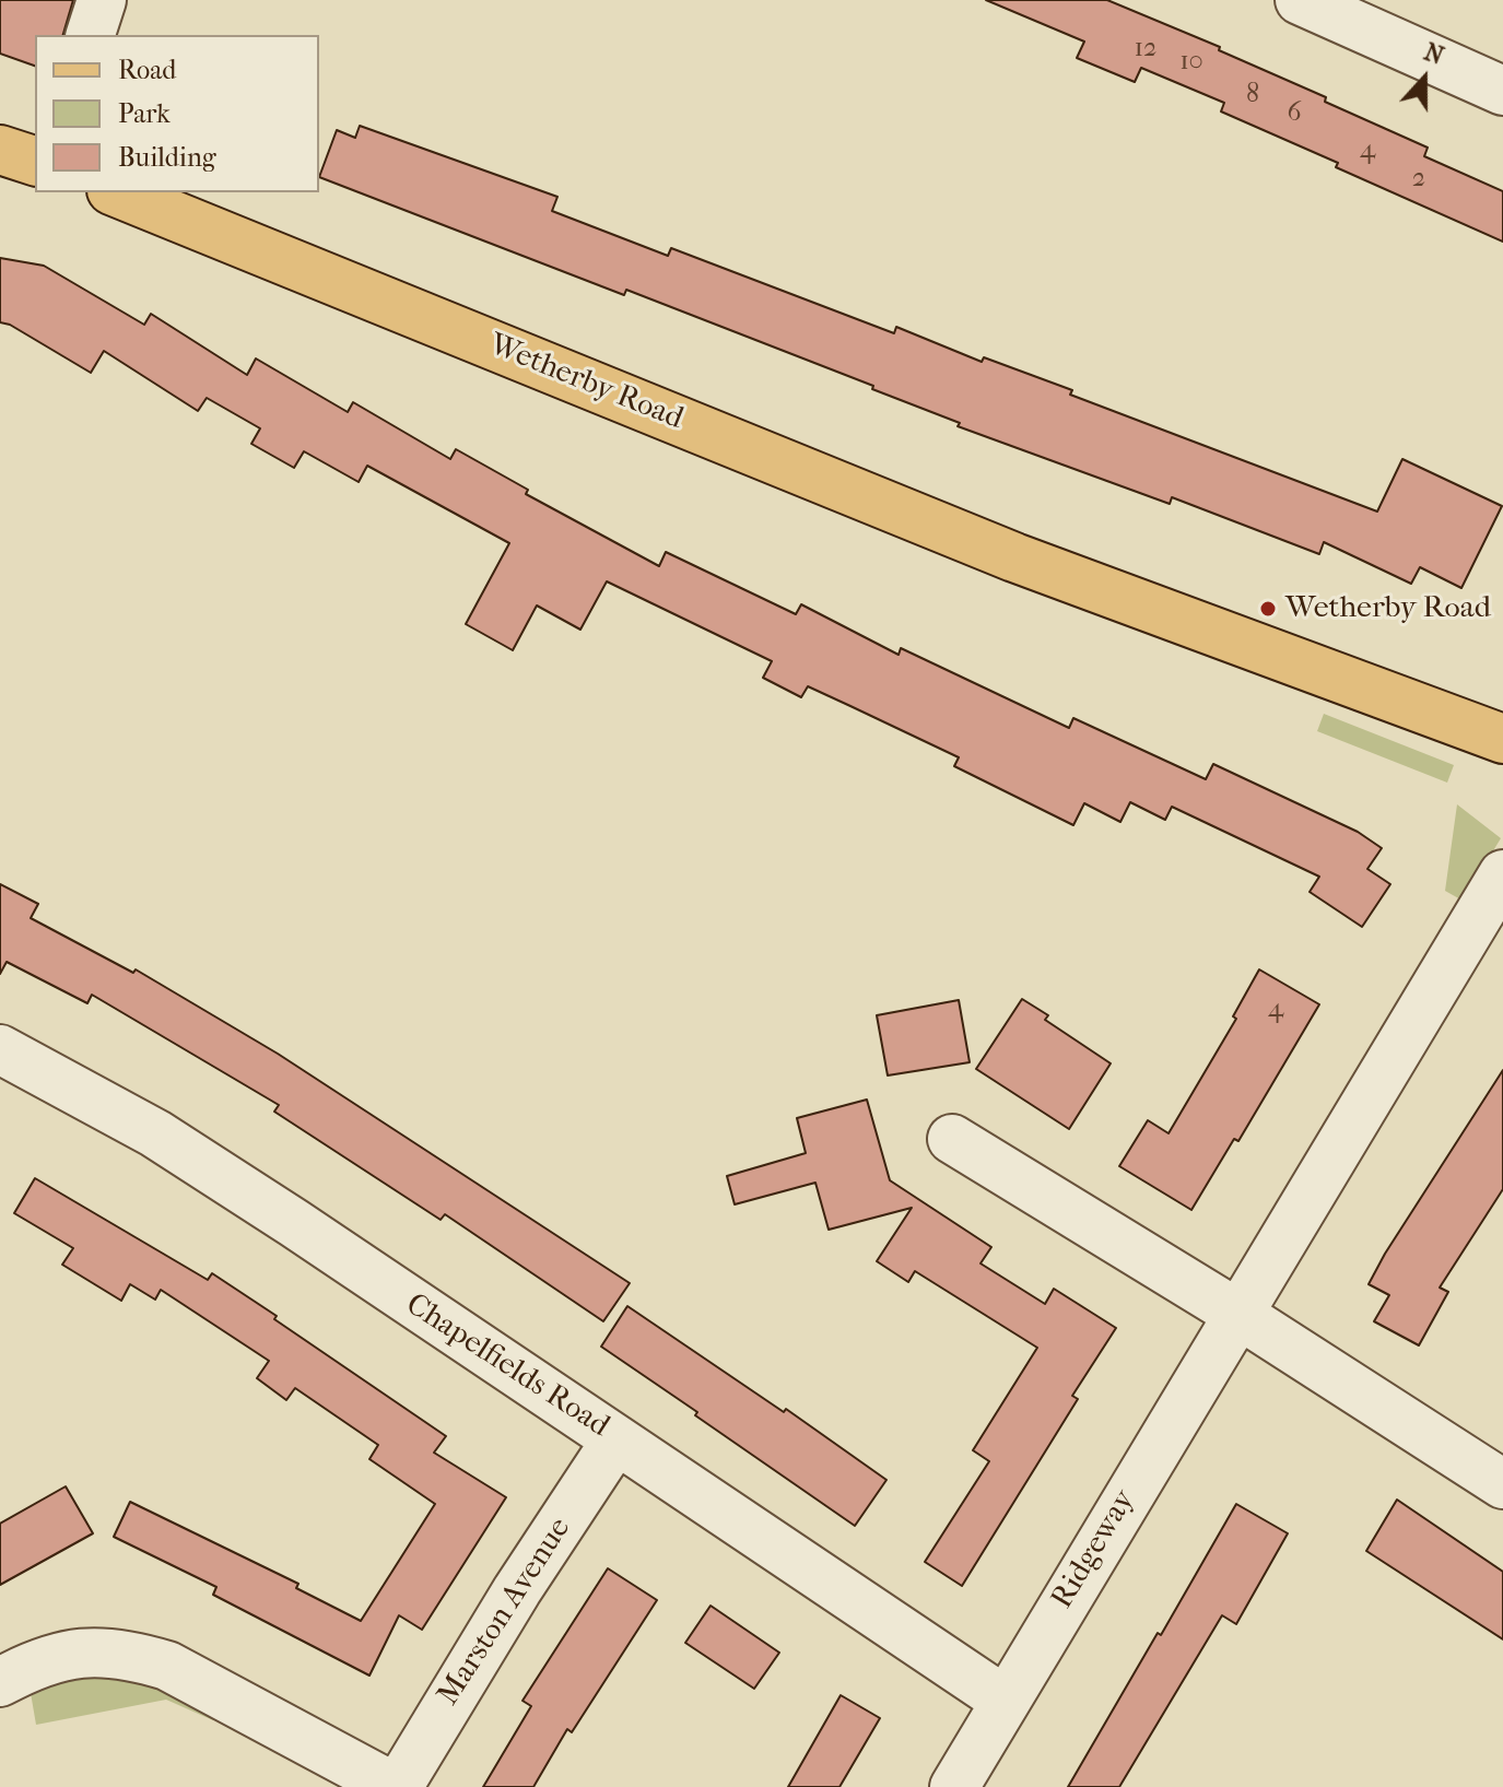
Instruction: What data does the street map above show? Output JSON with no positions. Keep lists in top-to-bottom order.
{
  "streets": {
    "main road": ["Wetherby Road"],
    "street": ["Chapelfields Road", "Ridgeway", "Marston Avenue"]
  },
  "crossings": [
    ["Chapelfields Road", "Ridgeway"],
    ["Chapelfields Road", "Marston Avenue"]
  ],
  "places": ["Wetherby Road"],
  "house_numbers": [
    "12",
    "10",
    "8",
    "6",
    "4",
    "2",
    "4"
  ],
  "legend": ["Road", "Park", "Building"],
  "north": "top"
}
